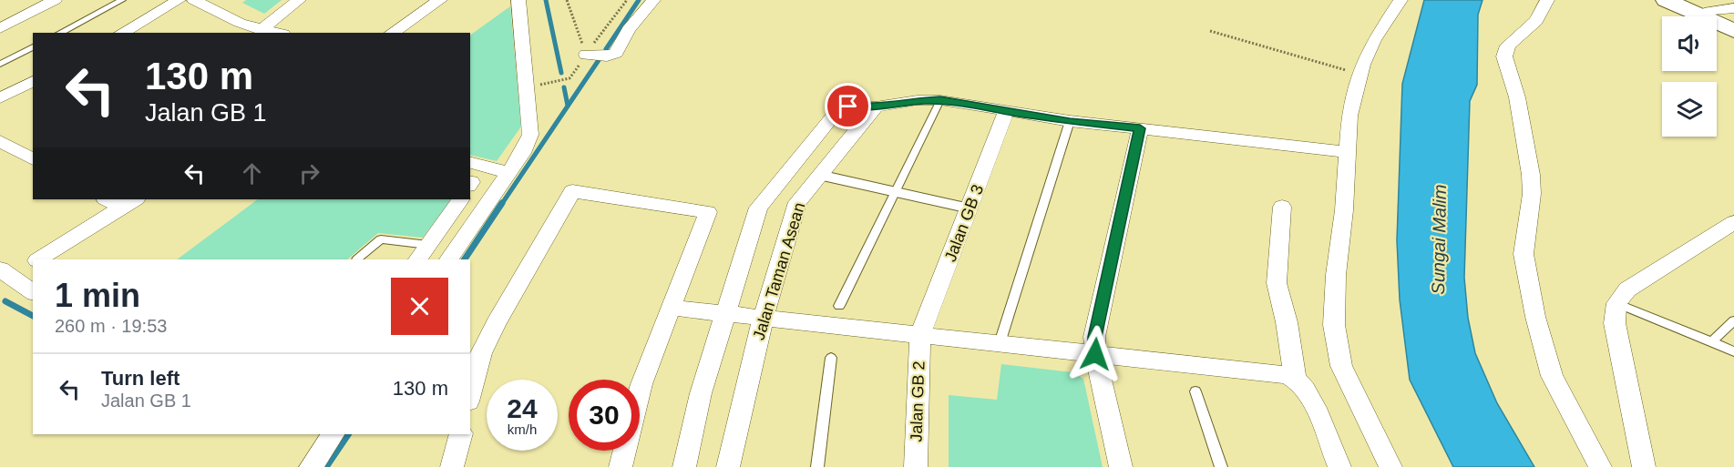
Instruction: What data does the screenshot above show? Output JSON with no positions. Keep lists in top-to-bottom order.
{
  "streets": {
    "street": ["Jalan GB 3", "Jalan Taman Asean", "Jalan GB 2"]
  },
  "crossings": [
    ["Jalan GB 3", "Jalan GB 2"]
  ],
  "water": ["Sungai Malim"],
  "page": {
    "turn": ["130 m", "Jalan GB 1"],
    "heading": ["1 min", "260 m · 19:53"],
    "list": [
      {
        "name": "Turn left",
        "note": "Jalan GB 1",
        "value": "130 m"
      }
    ],
    "speed": "24 km/h",
    "limit": "30"
  }
}
